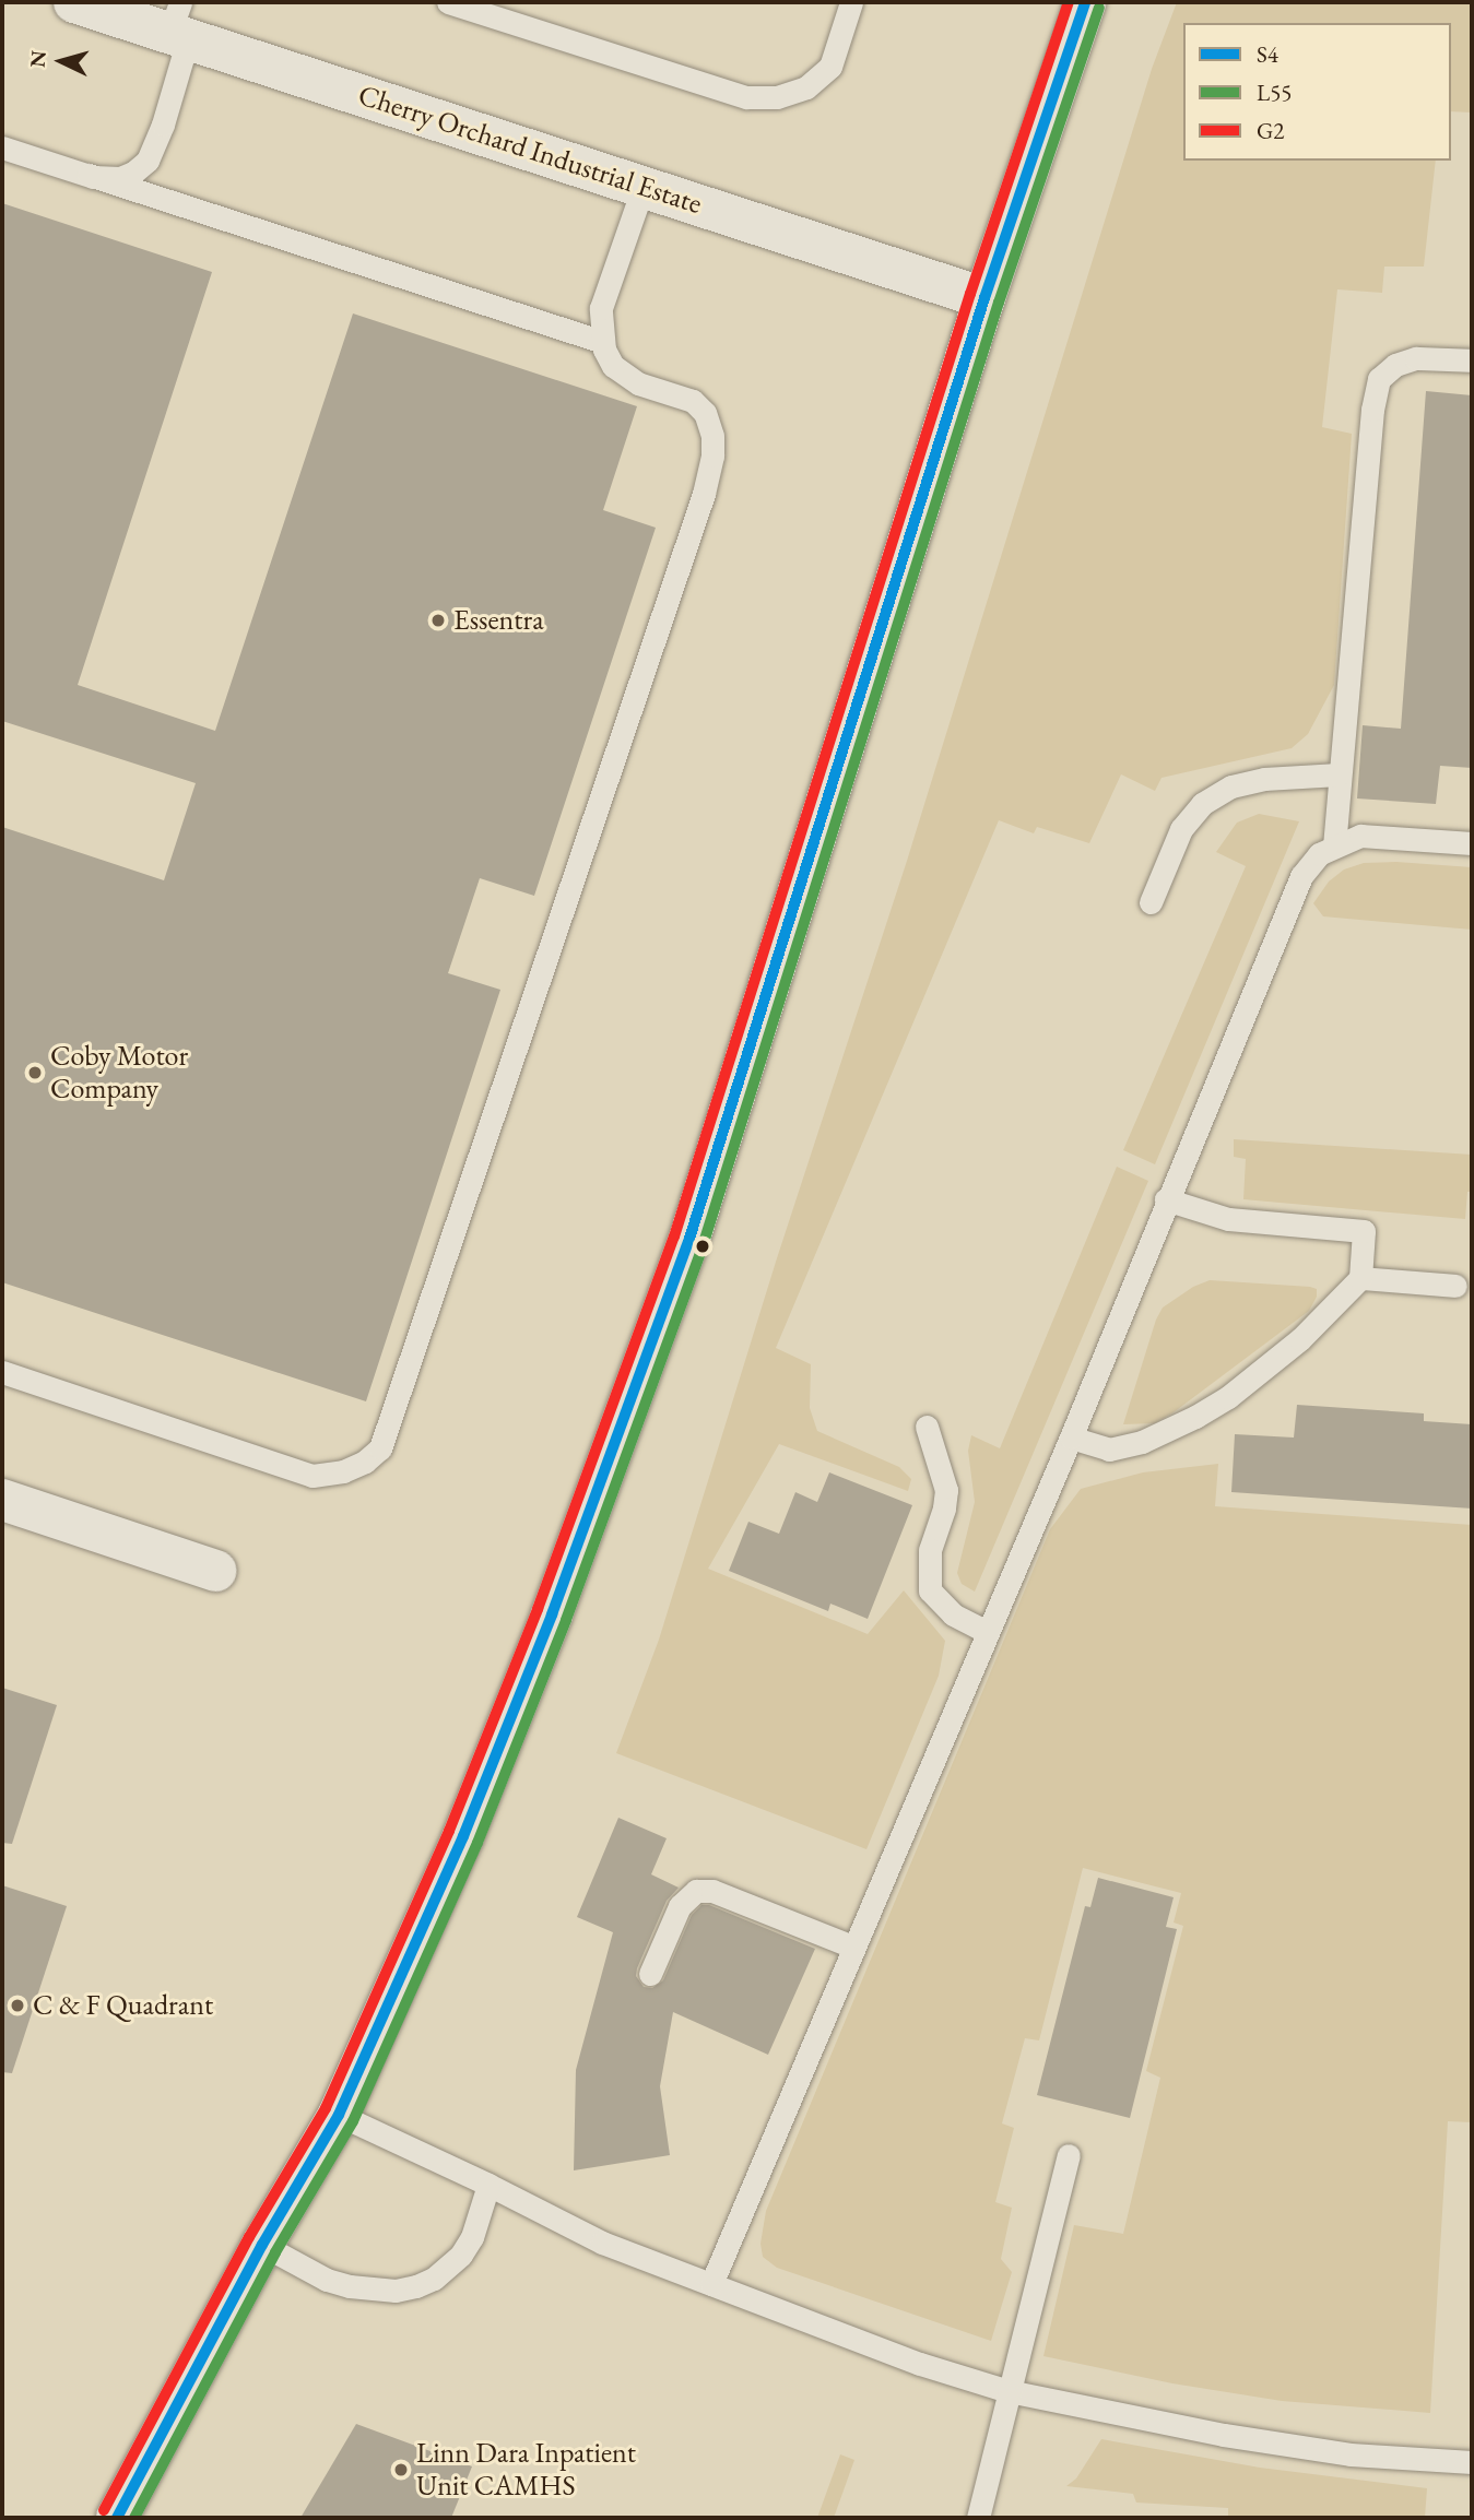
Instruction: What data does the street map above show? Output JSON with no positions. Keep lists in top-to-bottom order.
{
  "streets": {
    "main road": ["Cherry Orchard Industrial Estate"]
  },
  "places": [
    "Essentra",
    "Coby Motor Company",
    "C & F Quadrant",
    "Linn Dara Inpatient Unit CAMHS"
  ],
  "lines": ["transit line S4", "transit line G2", "transit line L55"],
  "legend": ["S4", "L55", "G2"],
  "north": "left"
}
